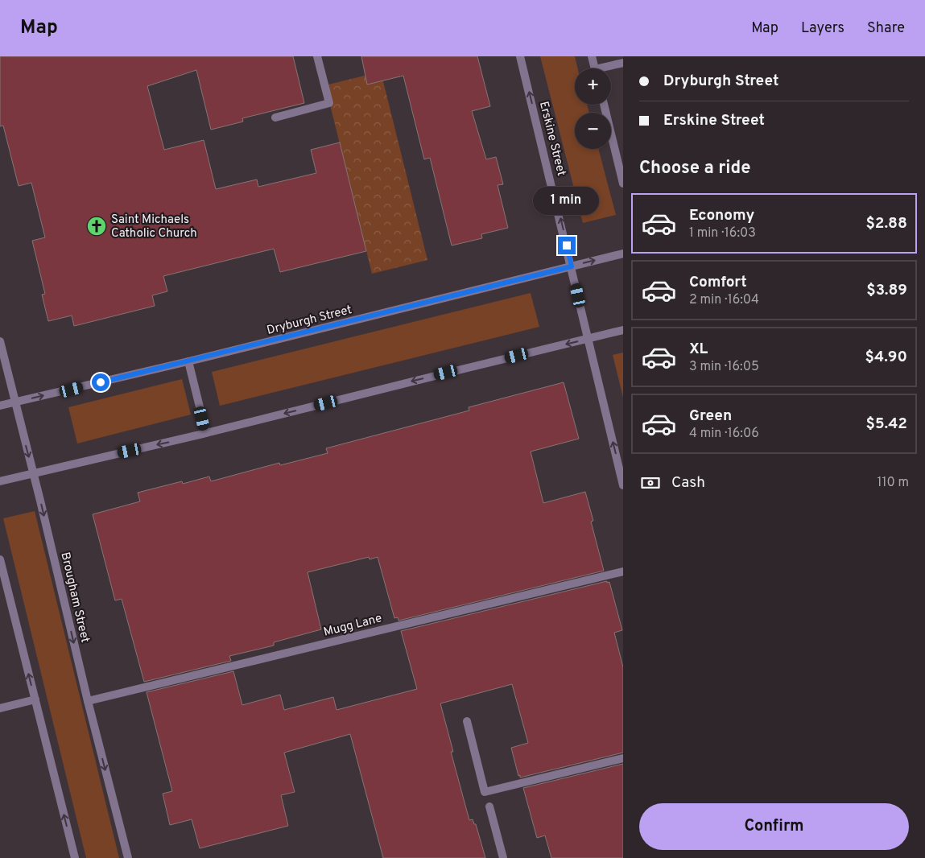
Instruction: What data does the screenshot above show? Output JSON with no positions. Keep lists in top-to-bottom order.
{
  "streets": {
    "street": [
      "Erskine Street",
      "Dryburgh Street",
      "Brougham Street",
      "Mugg Lane"
    ]
  },
  "crossings": [
    ["Erskine Street", "Dryburgh Street"],
    ["Dryburgh Street", "Brougham Street"],
    ["Brougham Street", "Mugg Lane"]
  ],
  "one_way": ["Erskine Street", "Dryburgh Street"],
  "places": {
    "church": ["Saint Michaels Catholic Church"]
  },
  "page": {
    "header": "Map",
    "nav": ["Map", "Layers", "Share"],
    "banner": ["Dryburgh Street", "Erskine Street"],
    "map_buttons": ["+", "−"],
    "heading": "Choose a ride",
    "bubble": "1 min",
    "list": [
      {
        "name": "Economy",
        "note": "1 min · 16:03",
        "value": "$2.88"
      },
      {
        "name": "Comfort",
        "note": "2 min · 16:04",
        "value": "$3.89"
      },
      {
        "name": "XL",
        "note": "3 min · 16:05",
        "value": "$4.90"
      },
      {
        "name": "Green",
        "note": "4 min · 16:06",
        "value": "$5.42"
      }
    ],
    "pay": ["Cash", "110 m"],
    "buttons": "Confirm"
  }
}
